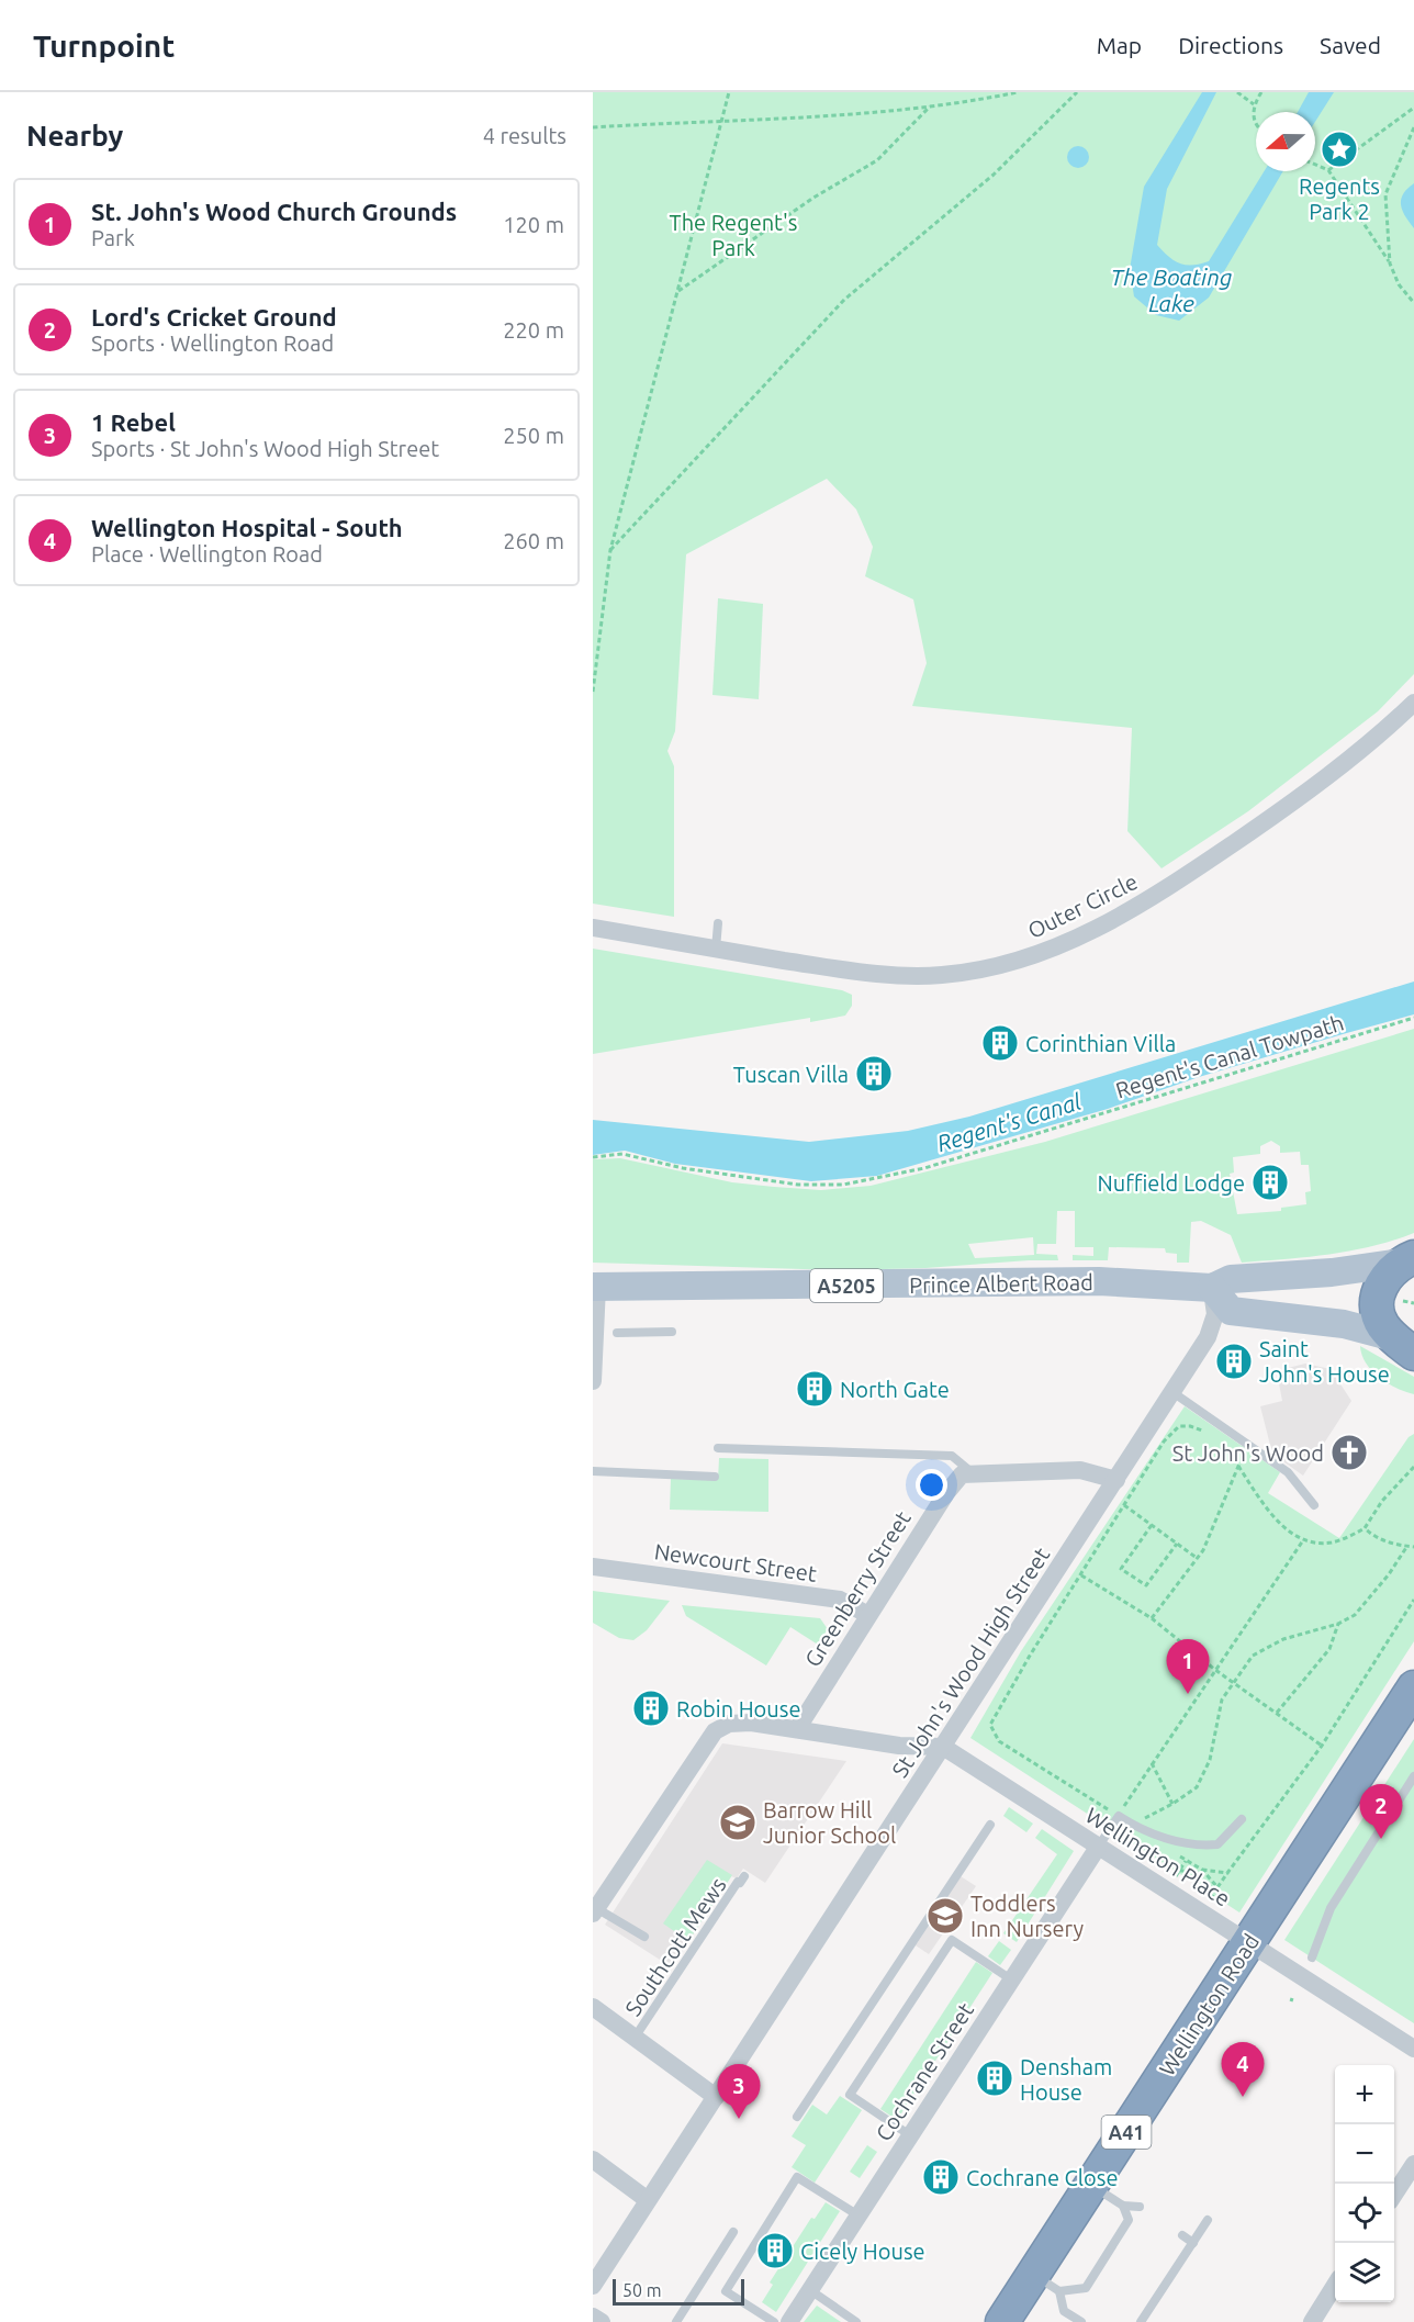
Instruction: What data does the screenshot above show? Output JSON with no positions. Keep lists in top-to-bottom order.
{
  "streets": {
    "highway": ["Wellington Road", "A41"],
    "main road": ["Prince Albert Road", "A5205"],
    "street": [
      "Outer Circle",
      "Newcourt Street",
      "Greenberry Street",
      "St John's Wood High Street",
      "Wellington Place",
      "Cochrane Street"
    ],
    "lane": ["Southcott Mews"],
    "path": ["Regent's Canal Towpath"]
  },
  "crossings": [
    ["Prince Albert Road", "St John's Wood High Street"],
    ["Newcourt Street", "Greenberry Street"],
    ["St John's Wood High Street", "Wellington Place"],
    ["Wellington Place", "Wellington Road"],
    ["Wellington Place", "Cochrane Street"]
  ],
  "water": ["The Boating Lake", "Regent's Canal"],
  "parks": ["The Regent's Park"],
  "places": {
    "place": ["Regents Park 2"],
    "building": [
      "Corinthian Villa",
      "Tuscan Villa",
      "Nuffield Lodge",
      "Saint John's House",
      "North Gate",
      "Robin House",
      "Densham House",
      "Cochrane Close",
      "Cicely House"
    ],
    "church": ["St John's Wood"],
    "school or university": ["Barrow Hill Junior School", "Toddlers Inn Nursery"]
  },
  "scale_bar": "50 m",
  "north": "left",
  "page": {
    "header": "Turnpoint",
    "nav": ["Map", "Directions", "Saved"],
    "heading": ["Nearby", "4 results"],
    "list": [
      {
        "mark": "1",
        "name": "St. John's Wood Church Grounds",
        "note": "Park",
        "value": "120 m"
      },
      {
        "mark": "2",
        "name": "Lord's Cricket Ground",
        "note": "Sports · Wellington Road",
        "value": "220 m"
      },
      {
        "mark": "3",
        "name": "1 Rebel",
        "note": "Sports · St John's Wood High Street",
        "value": "250 m"
      },
      {
        "mark": "4",
        "name": "Wellington Hospital - South",
        "note": "Place · Wellington Road",
        "value": "260 m"
      }
    ],
    "pins": [
      "1",
      "2",
      "4",
      "3"
    ],
    "map_buttons": ["+", "−"],
    "scale": "50 m"
  }
}
